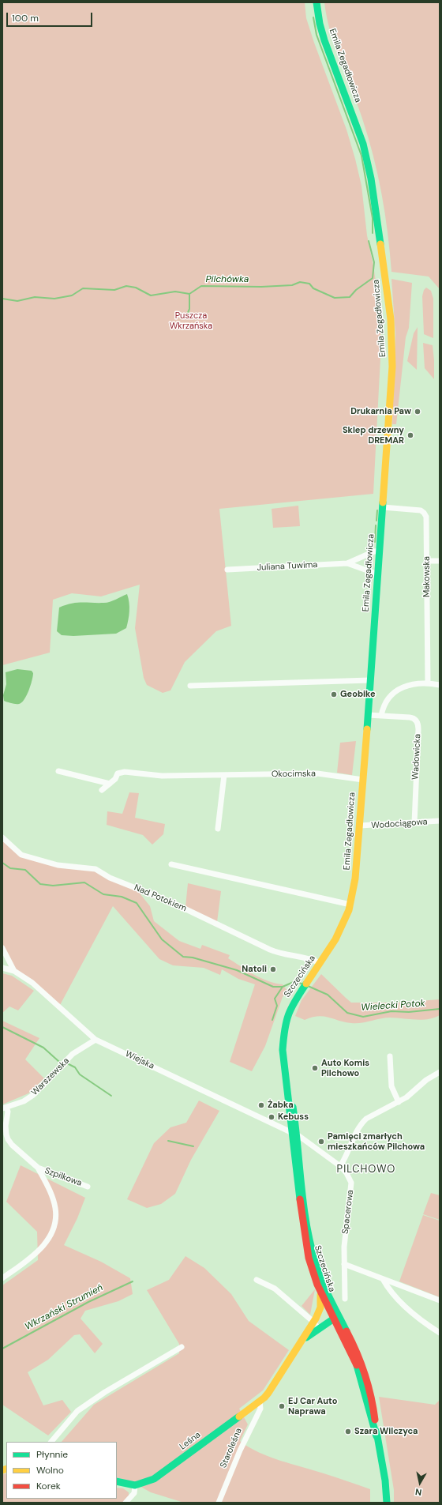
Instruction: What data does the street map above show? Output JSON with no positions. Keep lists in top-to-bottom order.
{
  "streets": {
    "main road": ["Emila Zegadłowicza", "Szczecińska", "Leśna"],
    "street": [
      "Juliana Tuwima",
      "Makowska",
      "Wadowicka",
      "Okocimska",
      "Wodociągowa",
      "Nad Potokiem",
      "Wiejska",
      "Warszewska",
      "Szpilkowa",
      "Spacerowa",
      "Staroleśna"
    ]
  },
  "crossings": [
    ["Emila Zegadłowicza", "Juliana Tuwima"],
    ["Emila Zegadłowicza", "Makowska"],
    ["Emila Zegadłowicza", "Wadowicka"],
    ["Emila Zegadłowicza", "Okocimska"],
    ["Emila Zegadłowicza", "Wodociągowa"],
    ["Emila Zegadłowicza", "Szczecińska"],
    ["Wadowicka", "Wodociągowa"],
    ["Nad Potokiem", "Szczecińska"],
    ["Szczecińska", "Wiejska"],
    ["Szczecińska", "Spacerowa"],
    ["Wiejska", "Warszewska"],
    ["Wiejska", "Spacerowa"],
    ["Warszewska", "Szpilkowa"],
    ["Leśna", "Staroleśna"]
  ],
  "districts": ["PILCHOWO"],
  "water": ["Pilchówka", "Wielecki Potok", "Wkrzański Strumień"],
  "parks": ["Puszcza Wkrzańska"],
  "places": [
    "Drukarnia Paw",
    "Sklep drzewny DREMAR",
    "Geobike",
    "Natoli",
    "Auto Komis Pilchowo",
    "Żabka",
    "Kebuss",
    "Pamięci zmarłych mieszkańców Pilchowa",
    "EJ Car Auto Naprawa",
    "Szara Wilczyca"
  ],
  "legend": ["Płynnie", "Wolno", "Korek"],
  "scale_bar": "100 m",
  "north": "bottom"
}
